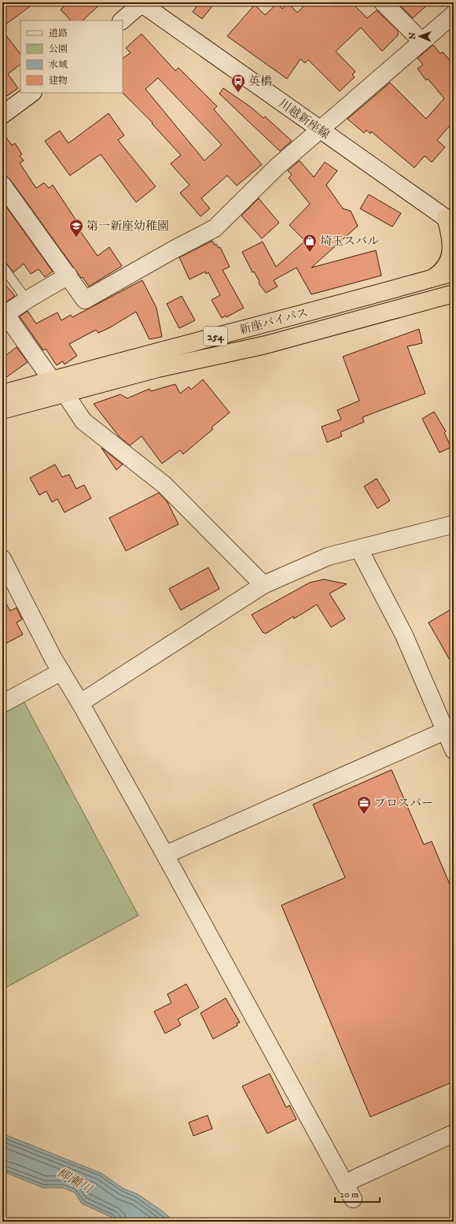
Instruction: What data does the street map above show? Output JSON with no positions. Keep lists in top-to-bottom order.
{
  "streets": {
    "highway": ["新座バイパス", "254"],
    "street": ["川越新座線"]
  },
  "water": ["柳瀬川"],
  "places": {
    "bus stop": ["英橋"],
    "school or university": ["第一新座幼稚園"],
    "shop": ["埼玉スバル"],
    "office": ["プロスパー"]
  },
  "legend": [
    "道路",
    "公園",
    "水域",
    "建物"
  ],
  "scale_bar": "20 m",
  "north": "left"
}
